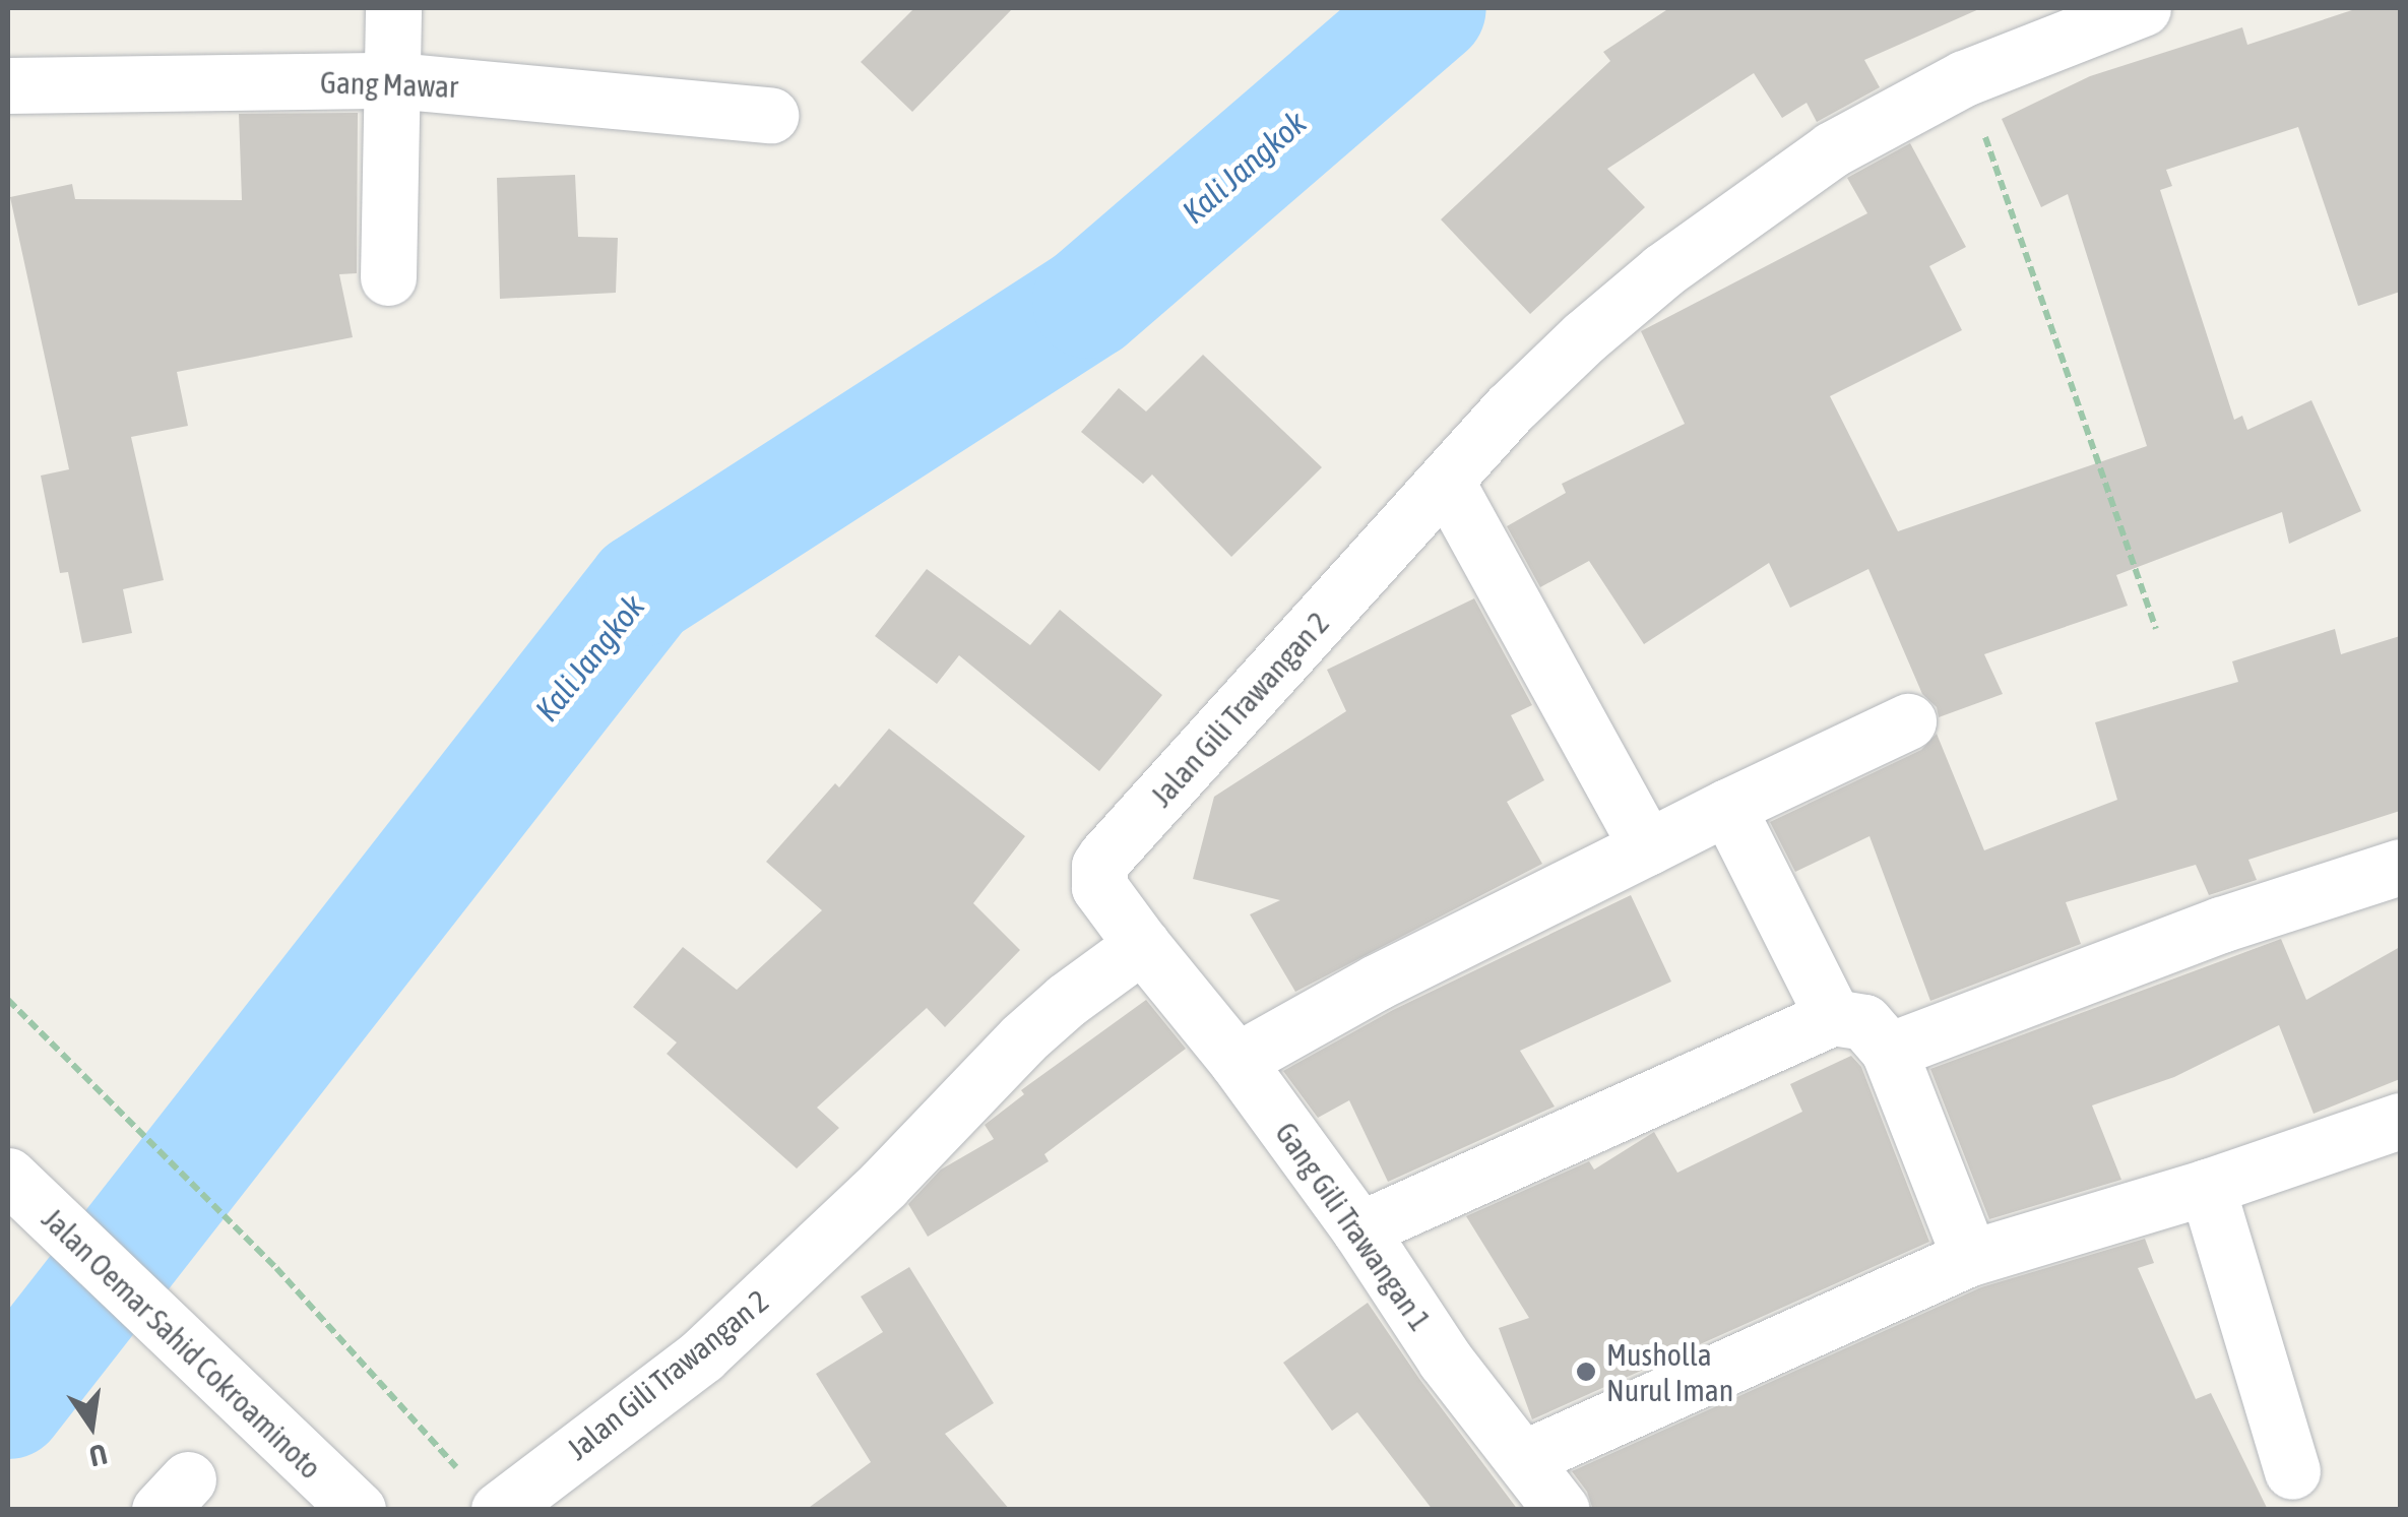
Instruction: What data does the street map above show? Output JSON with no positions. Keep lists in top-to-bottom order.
{
  "streets": {
    "street": [
      "Gang Mawar",
      "Jalan Gili Trawangan 2",
      "Gang Gili Trawangan 1",
      "Jalan Oemar Sahid Cokroaminoto"
    ]
  },
  "crossings": [
    ["Jalan Gili Trawangan 2", "Gang Gili Trawangan 1"]
  ],
  "water": ["Kali Jangkok"],
  "places": ["Musholla Nurul Iman"],
  "north": "bottom"
}
